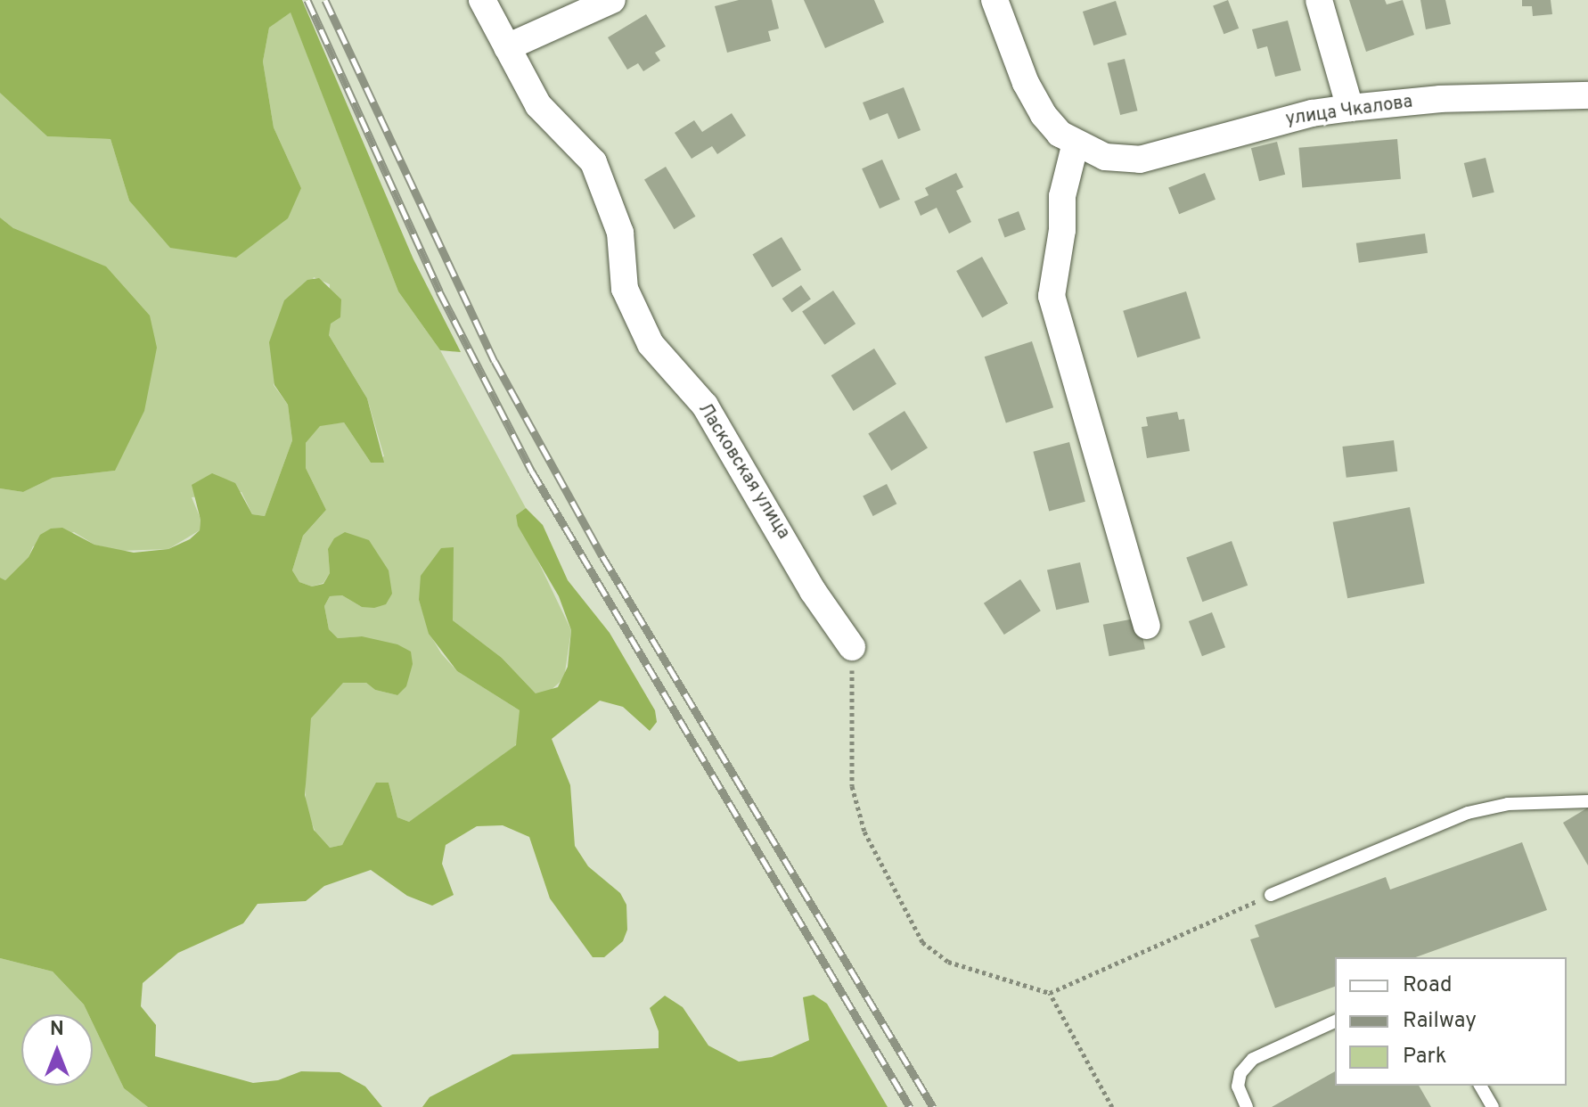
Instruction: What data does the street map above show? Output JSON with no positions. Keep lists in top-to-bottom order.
{
  "streets": {
    "street": ["улица Чкалова", "Ласковская улица"]
  },
  "legend": ["Road", "Railway", "Park"],
  "north": "top"
}
